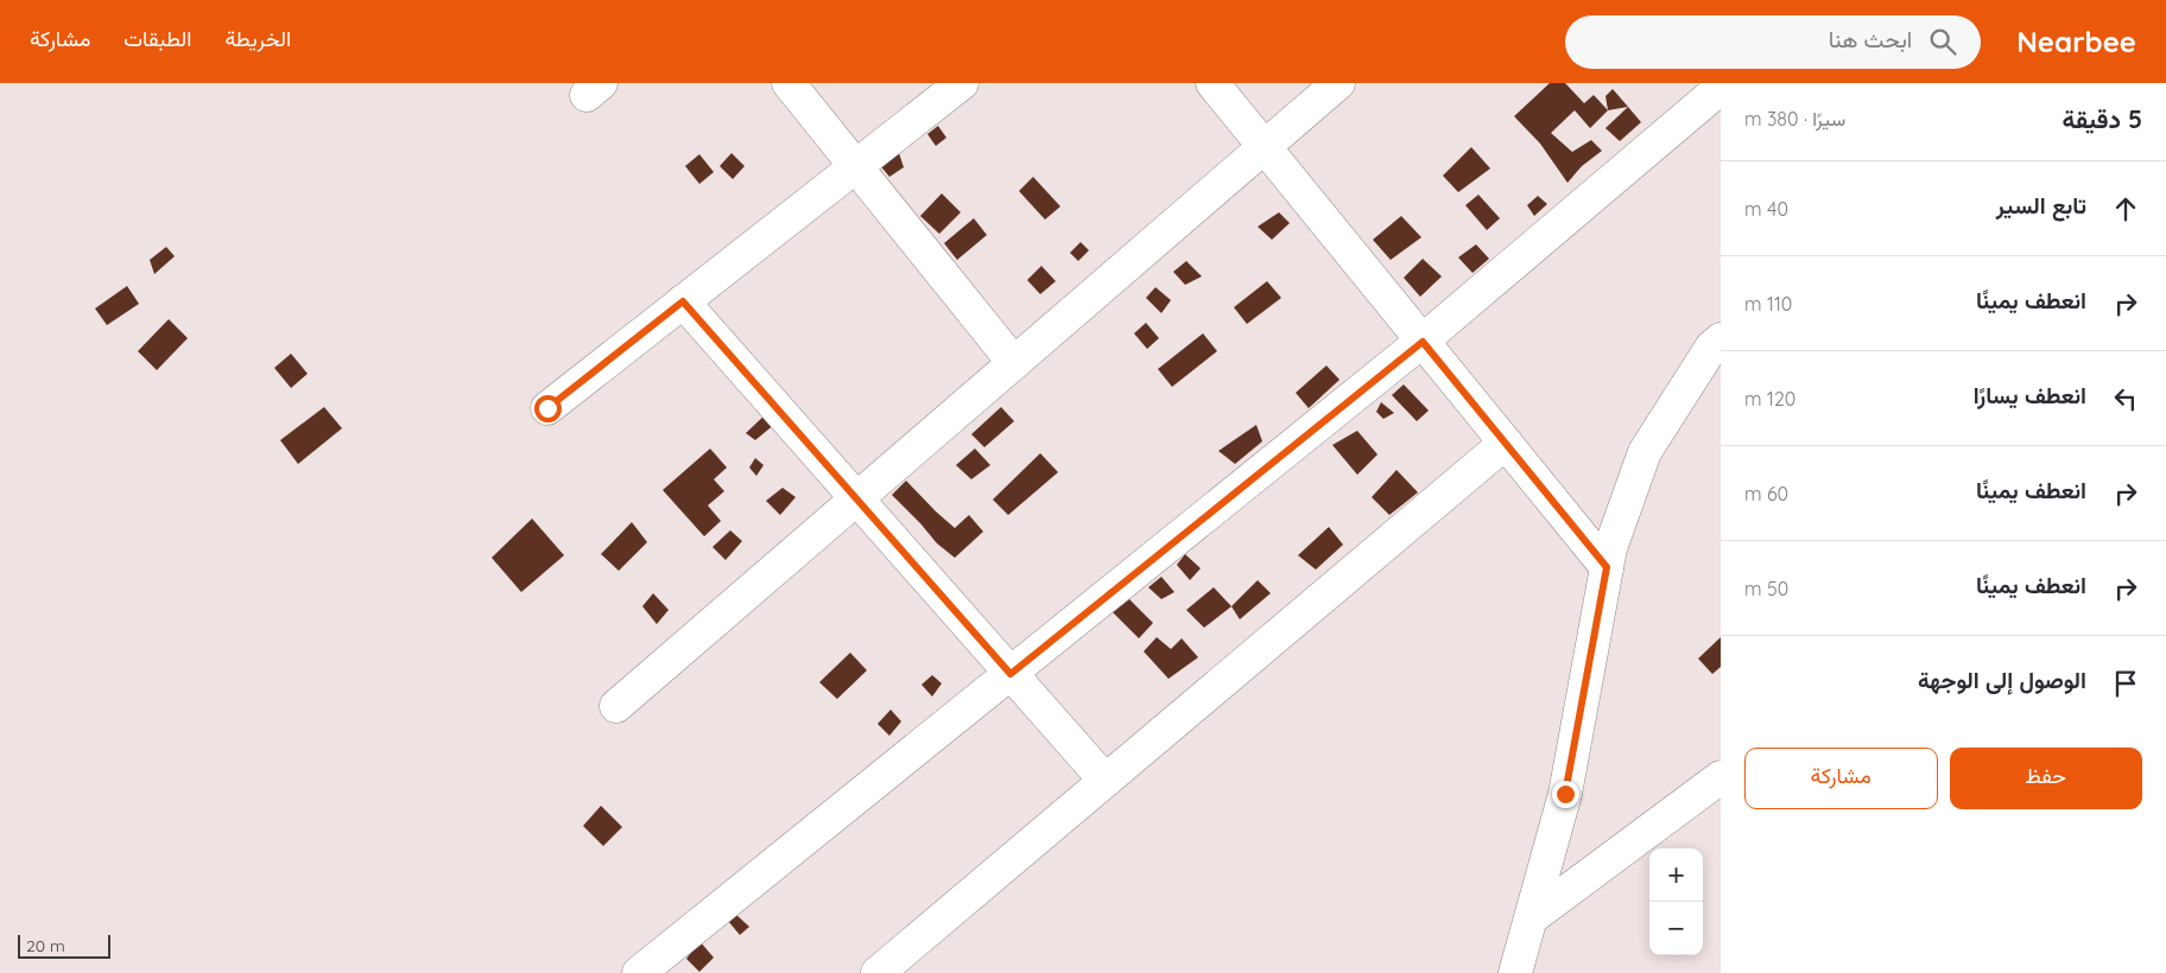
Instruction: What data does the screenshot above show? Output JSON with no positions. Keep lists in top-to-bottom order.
{
  "scale_bar": "20 m",
  "page": {
    "header": "Nearbee",
    "search": "ابحث هنا",
    "nav": ["الخريطة", "الطبقات", "مشاركة"],
    "heading": ["5 دقيقة", "سيرًا · 380 m"],
    "list": [
      ["تابع السير", "40 m"],
      ["انعطف يمينًا", "110 m"],
      ["انعطف يسارًا", "120 m"],
      ["انعطف يمينًا", "60 m"],
      ["انعطف يمينًا", "50 m"],
      "الوصول إلى الوجهة"
    ],
    "buttons": ["حفظ", "مشاركة"],
    "map_buttons": ["+", "−"],
    "scale": "20 m"
  }
}
